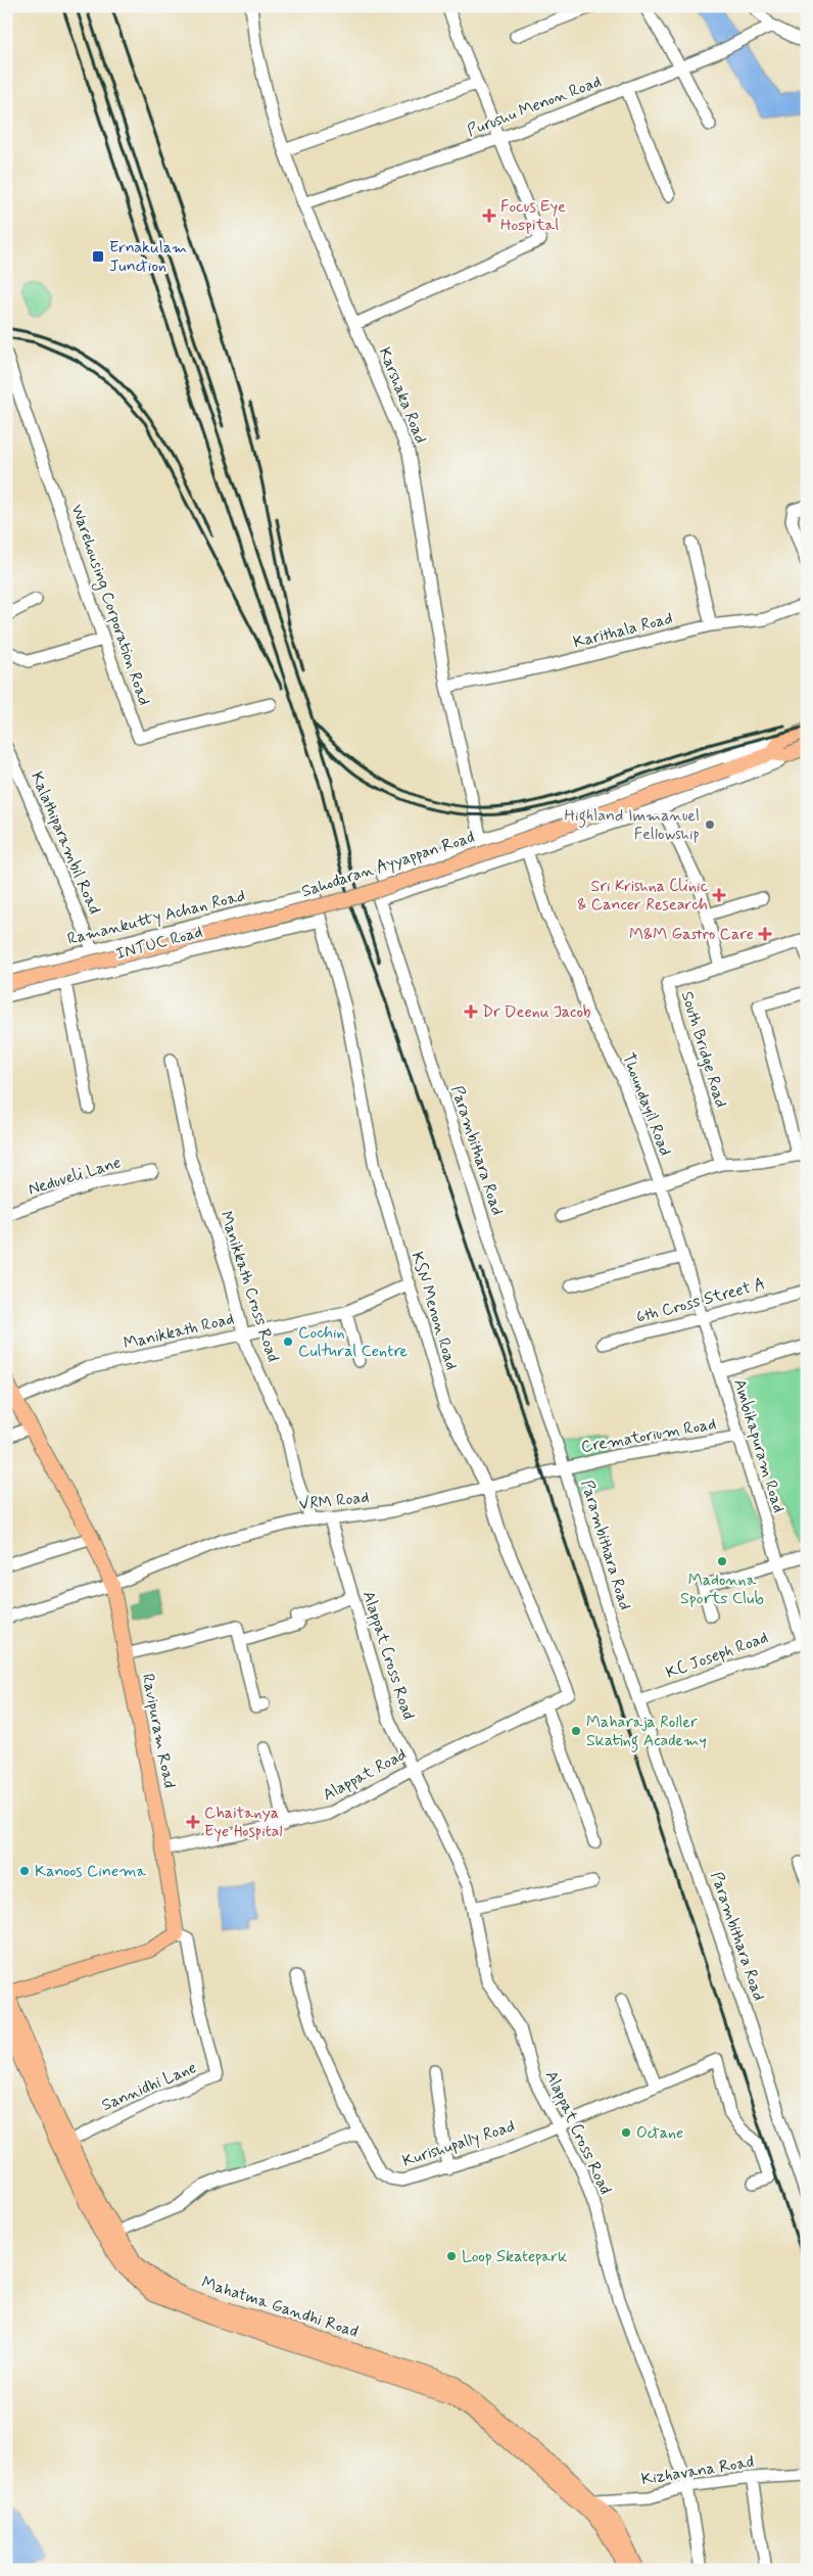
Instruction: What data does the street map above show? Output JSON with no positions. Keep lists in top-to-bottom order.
{
  "streets": {
    "main road": ["Sahodaran Ayyappan Road", "Ravipuram Road", "Mahatma Gandhi Road"],
    "street": [
      "Purushu Menon Road",
      "Karshaka Road",
      "Warehousing Corporation Road",
      "Karithala Road",
      "Kalathiparambil Road",
      "Ramankutty Achan Road",
      "INTUC Road",
      "South Bridge Road",
      "Thoundayil Road",
      "Parambithara Road",
      "Neduveli Lane",
      "Manikkath Cross Road",
      "6th Cross Street A",
      "KSN Menon Road",
      "Manikkath Road",
      "Crematorium Road",
      "Ambikapuram Road",
      "VRM Road",
      "Alappat Cross Road",
      "KC Joseph Road",
      "Alappat Road",
      "Sannidhi Lane",
      "Kurishupally Road",
      "Kizhavana Road"
    ]
  },
  "crossings": [
    ["Purushu Menon Road", "Karshaka Road"],
    ["Karshaka Road", "Karithala Road"],
    ["Kalathiparambil Road", "Ramankutty Achan Road"],
    ["Ramankutty Achan Road", "KSN Menon Road"],
    ["INTUC Road", "KSN Menon Road"],
    ["Thoundayil Road", "6th Cross Street A"],
    ["Thoundayil Road", "Ambikapuram Road"],
    ["Parambithara Road", "Crematorium Road"],
    ["Parambithara Road", "KC Joseph Road"],
    ["Manikkath Cross Road", "Manikkath Road"],
    ["Manikkath Cross Road", "VRM Road"],
    ["6th Cross Street A", "Ambikapuram Road"],
    ["KSN Menon Road", "Manikkath Road"],
    ["KSN Menon Road", "VRM Road"],
    ["KSN Menon Road", "Alappat Road"],
    ["Manikkath Road", "Ravipuram Road"],
    ["Crematorium Road", "Ambikapuram Road"],
    ["Crematorium Road", "VRM Road"],
    ["Ambikapuram Road", "KC Joseph Road"],
    ["VRM Road", "Alappat Cross Road"],
    ["VRM Road", "Ravipuram Road"],
    ["Alappat Cross Road", "Alappat Road"],
    ["Alappat Cross Road", "Kurishupally Road"],
    ["Alappat Cross Road", "Kizhavana Road"],
    ["Ravipuram Road", "Alappat Road"],
    ["Ravipuram Road", "Sannidhi Lane"],
    ["Sannidhi Lane", "Mahatma Gandhi Road"],
    ["Mahatma Gandhi Road", "Kizhavana Road"]
  ],
  "places": {
    "health": [
      "Focus Eye Hospital",
      "Sri Krishna Clinic & Cancer Research",
      "M&M Gastro Care",
      "Dr Deenu Jacob",
      "Chaitanya Eye Hospital"
    ],
    "transit": ["Ernakulam Junction"],
    "other": [
      "Highland Immanuel Fellowship",
      "Cochin Cultural Centre",
      "Madonna Sports Club",
      "Maharaja Roller Skating Academy",
      "Kanoos Cinema",
      "Octane",
      "Loop Skatepark"
    ]
  }
}
